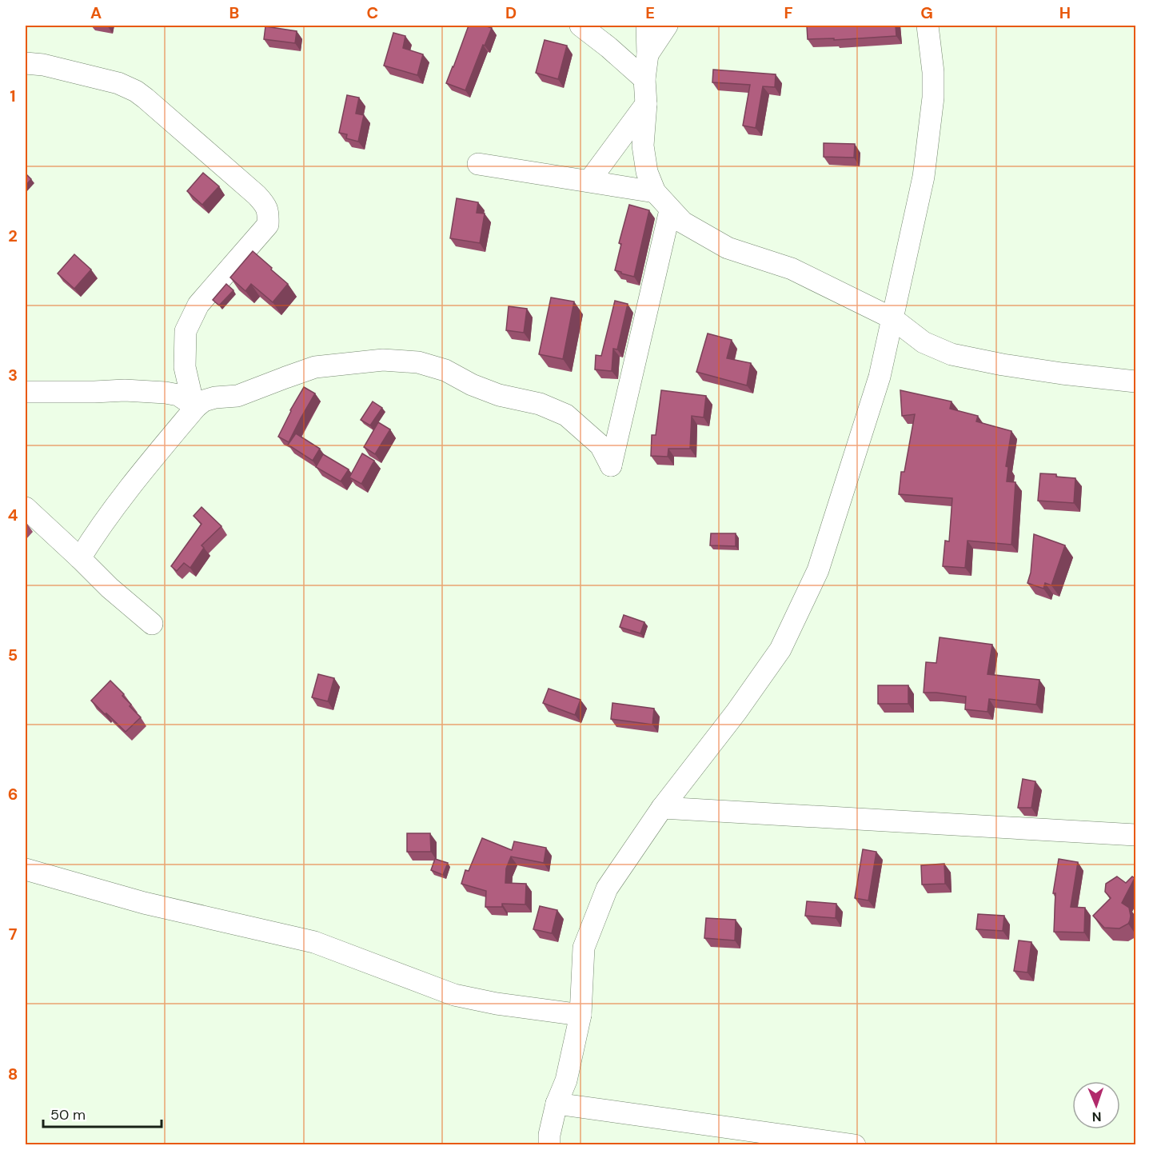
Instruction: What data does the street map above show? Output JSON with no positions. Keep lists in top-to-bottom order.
{
  "scale_bar": "50 m",
  "north": "bottom",
  "grid": {
    "columns": [
      "A",
      "B",
      "C",
      "D",
      "E",
      "F",
      "G",
      "H"
    ],
    "rows": [
      "1",
      "2",
      "3",
      "4",
      "5",
      "6",
      "7",
      "8"
    ]
  }
}
